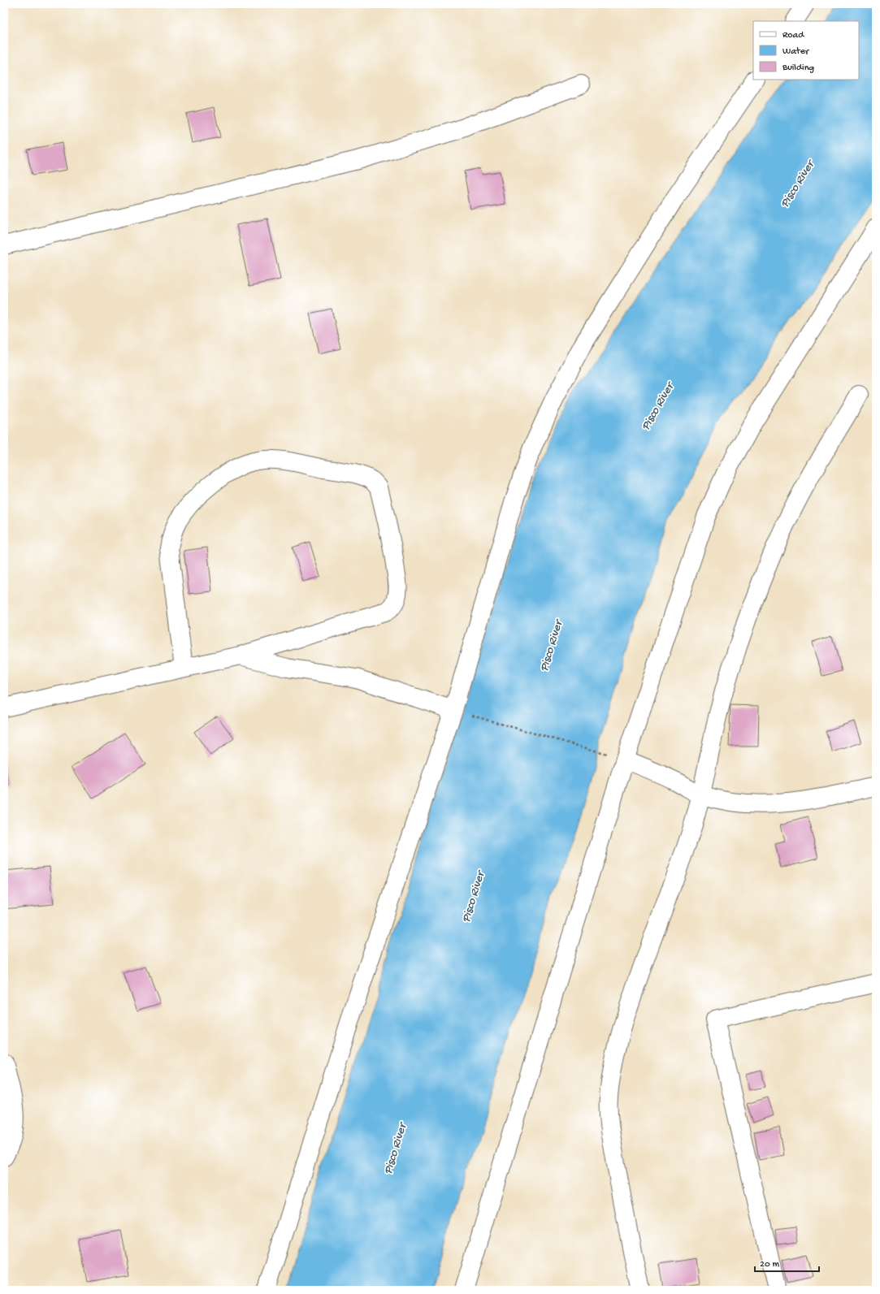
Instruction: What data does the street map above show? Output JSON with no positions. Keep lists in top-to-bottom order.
{
  "water": ["Pisco River"],
  "legend": ["Road", "Water", "Building"],
  "scale_bar": "20 m"
}
